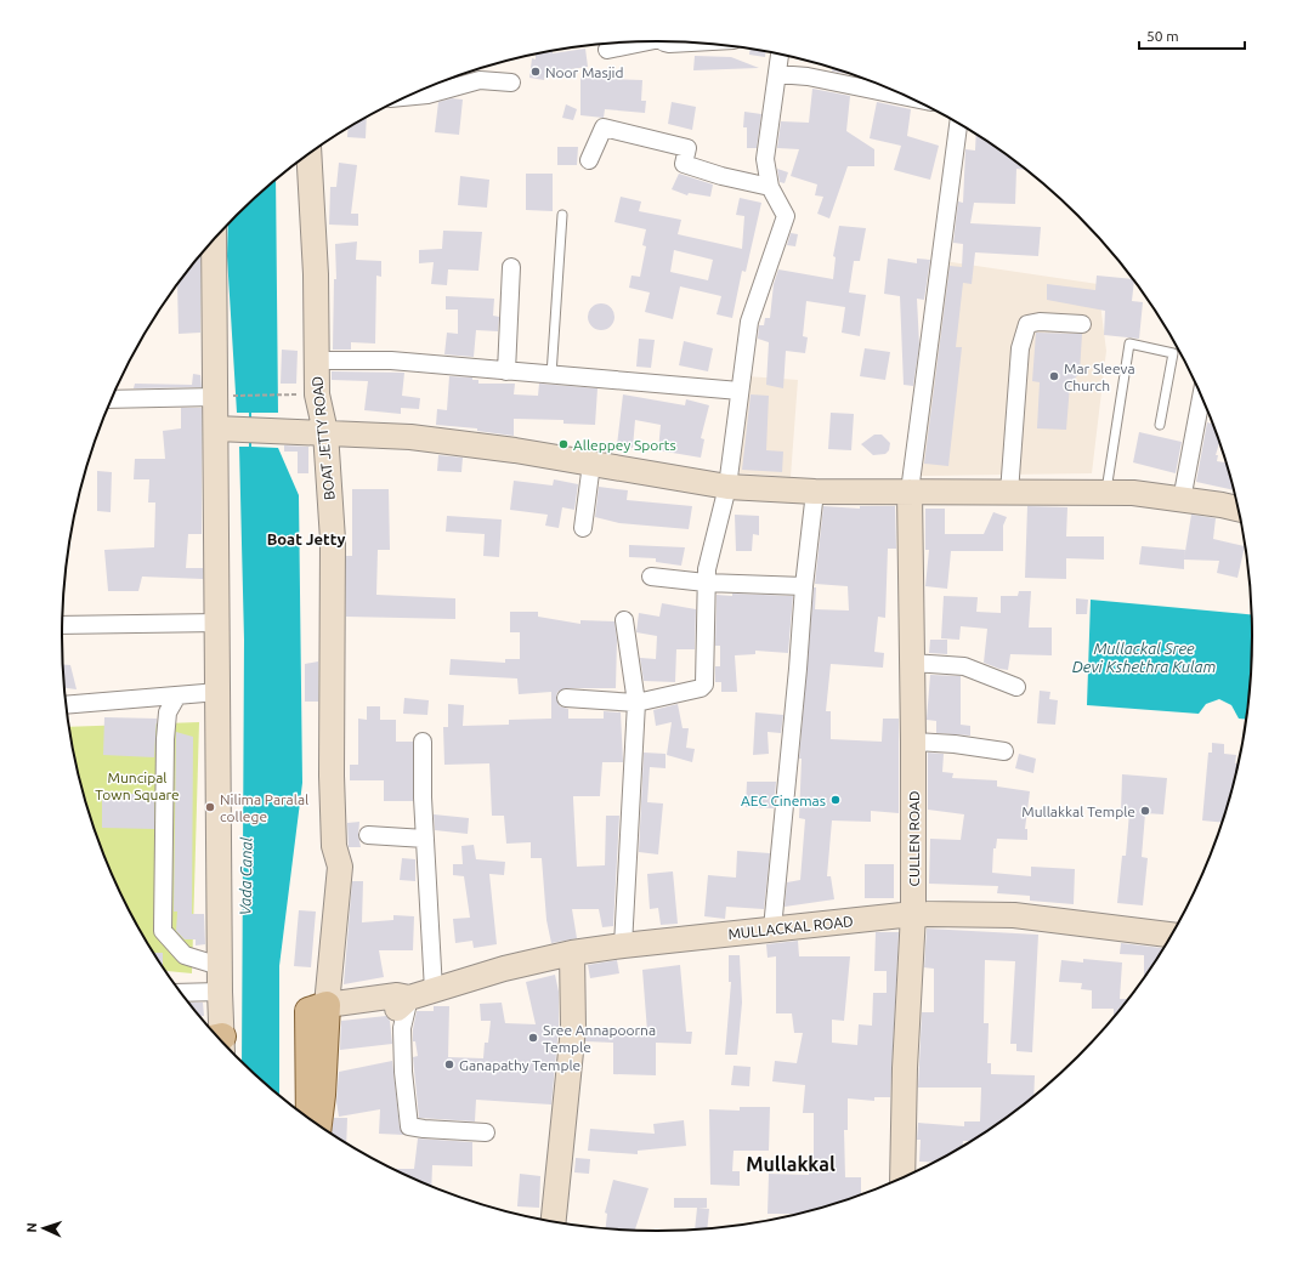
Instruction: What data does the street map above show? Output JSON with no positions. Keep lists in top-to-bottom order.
{
  "streets": {
    "main road": ["BOAT JETTY ROAD", "CULLEN ROAD", "MULLACKAL ROAD"]
  },
  "crossings": [
    ["BOAT JETTY ROAD", "MULLACKAL ROAD"],
    ["CULLEN ROAD", "MULLACKAL ROAD"]
  ],
  "districts": ["Boat Jetty", "Mullakkal"],
  "water": ["Mullackal Sree Devi Kshethra Kulam", "Vada Canal"],
  "parks": ["Muncipal Town Square"],
  "places": [
    "Noor Masjid",
    "Mar Sleeva Church",
    "Alleppey Sports",
    "AEC Cinemas",
    "Nilima Paralal college",
    "Mullakkal Temple",
    "Sree Annapoorna Temple",
    "Ganapathy Temple"
  ],
  "scale_bar": "50 m",
  "north": "left"
}
